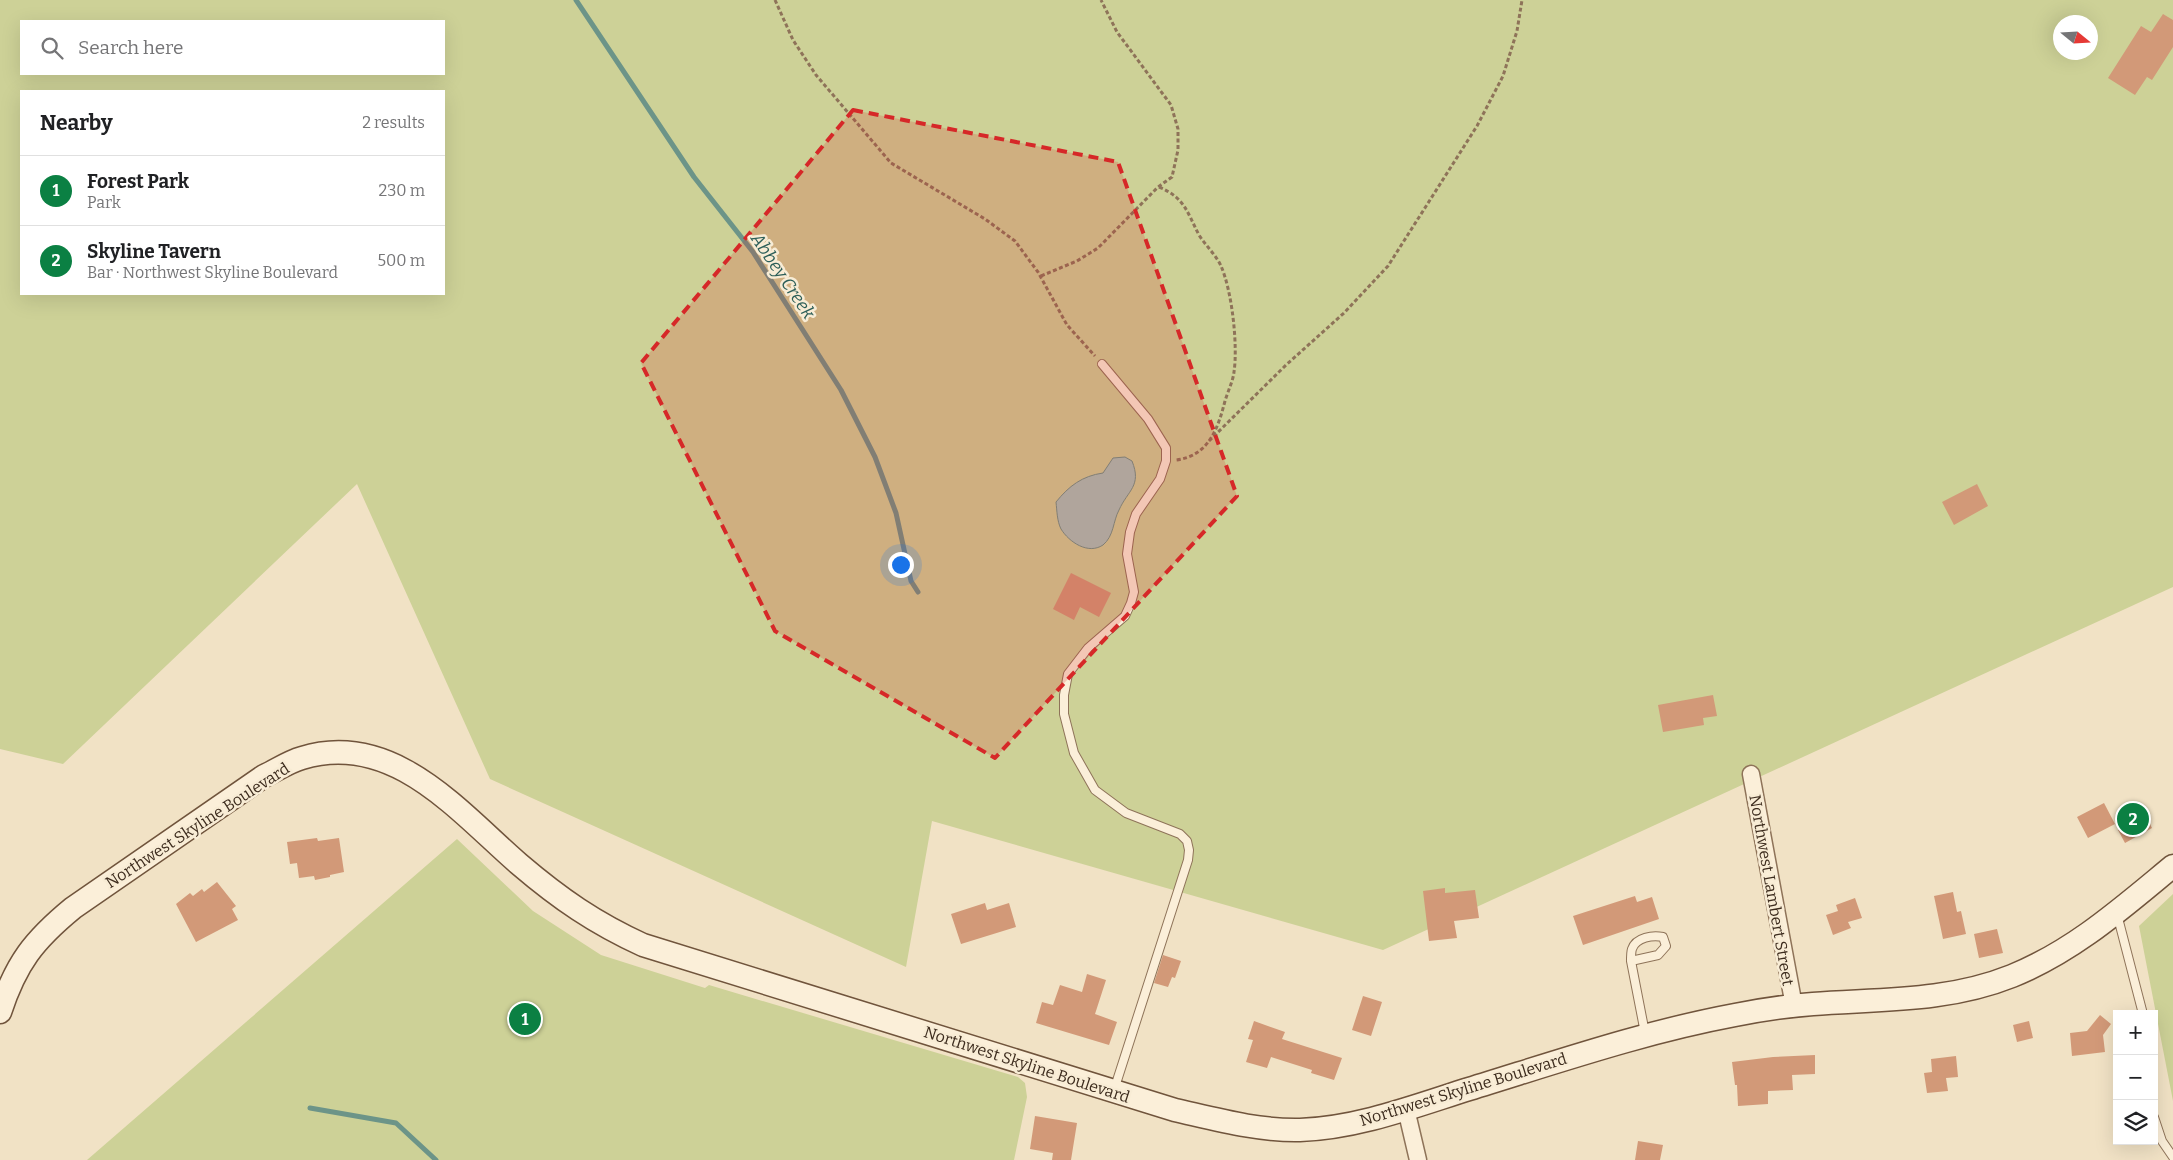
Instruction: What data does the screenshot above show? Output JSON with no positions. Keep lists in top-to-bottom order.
{
  "streets": {
    "main road": ["Northwest Skyline Boulevard"],
    "street": ["Northwest Lambert Street"]
  },
  "crossings": [
    ["Northwest Skyline Boulevard", "Northwest Lambert Street"]
  ],
  "water": ["Abbey Creek"],
  "north": "right",
  "page": {
    "search": "Search here",
    "heading": ["Nearby", "2 results"],
    "list": [
      {
        "mark": "1",
        "name": "Forest Park",
        "note": "Park",
        "value": "230 m"
      },
      {
        "mark": "2",
        "name": "Skyline Tavern",
        "note": "Bar · Northwest Skyline Boulevard",
        "value": "500 m"
      }
    ],
    "pins": ["2", "1"],
    "map_buttons": ["+", "−"]
  }
}
